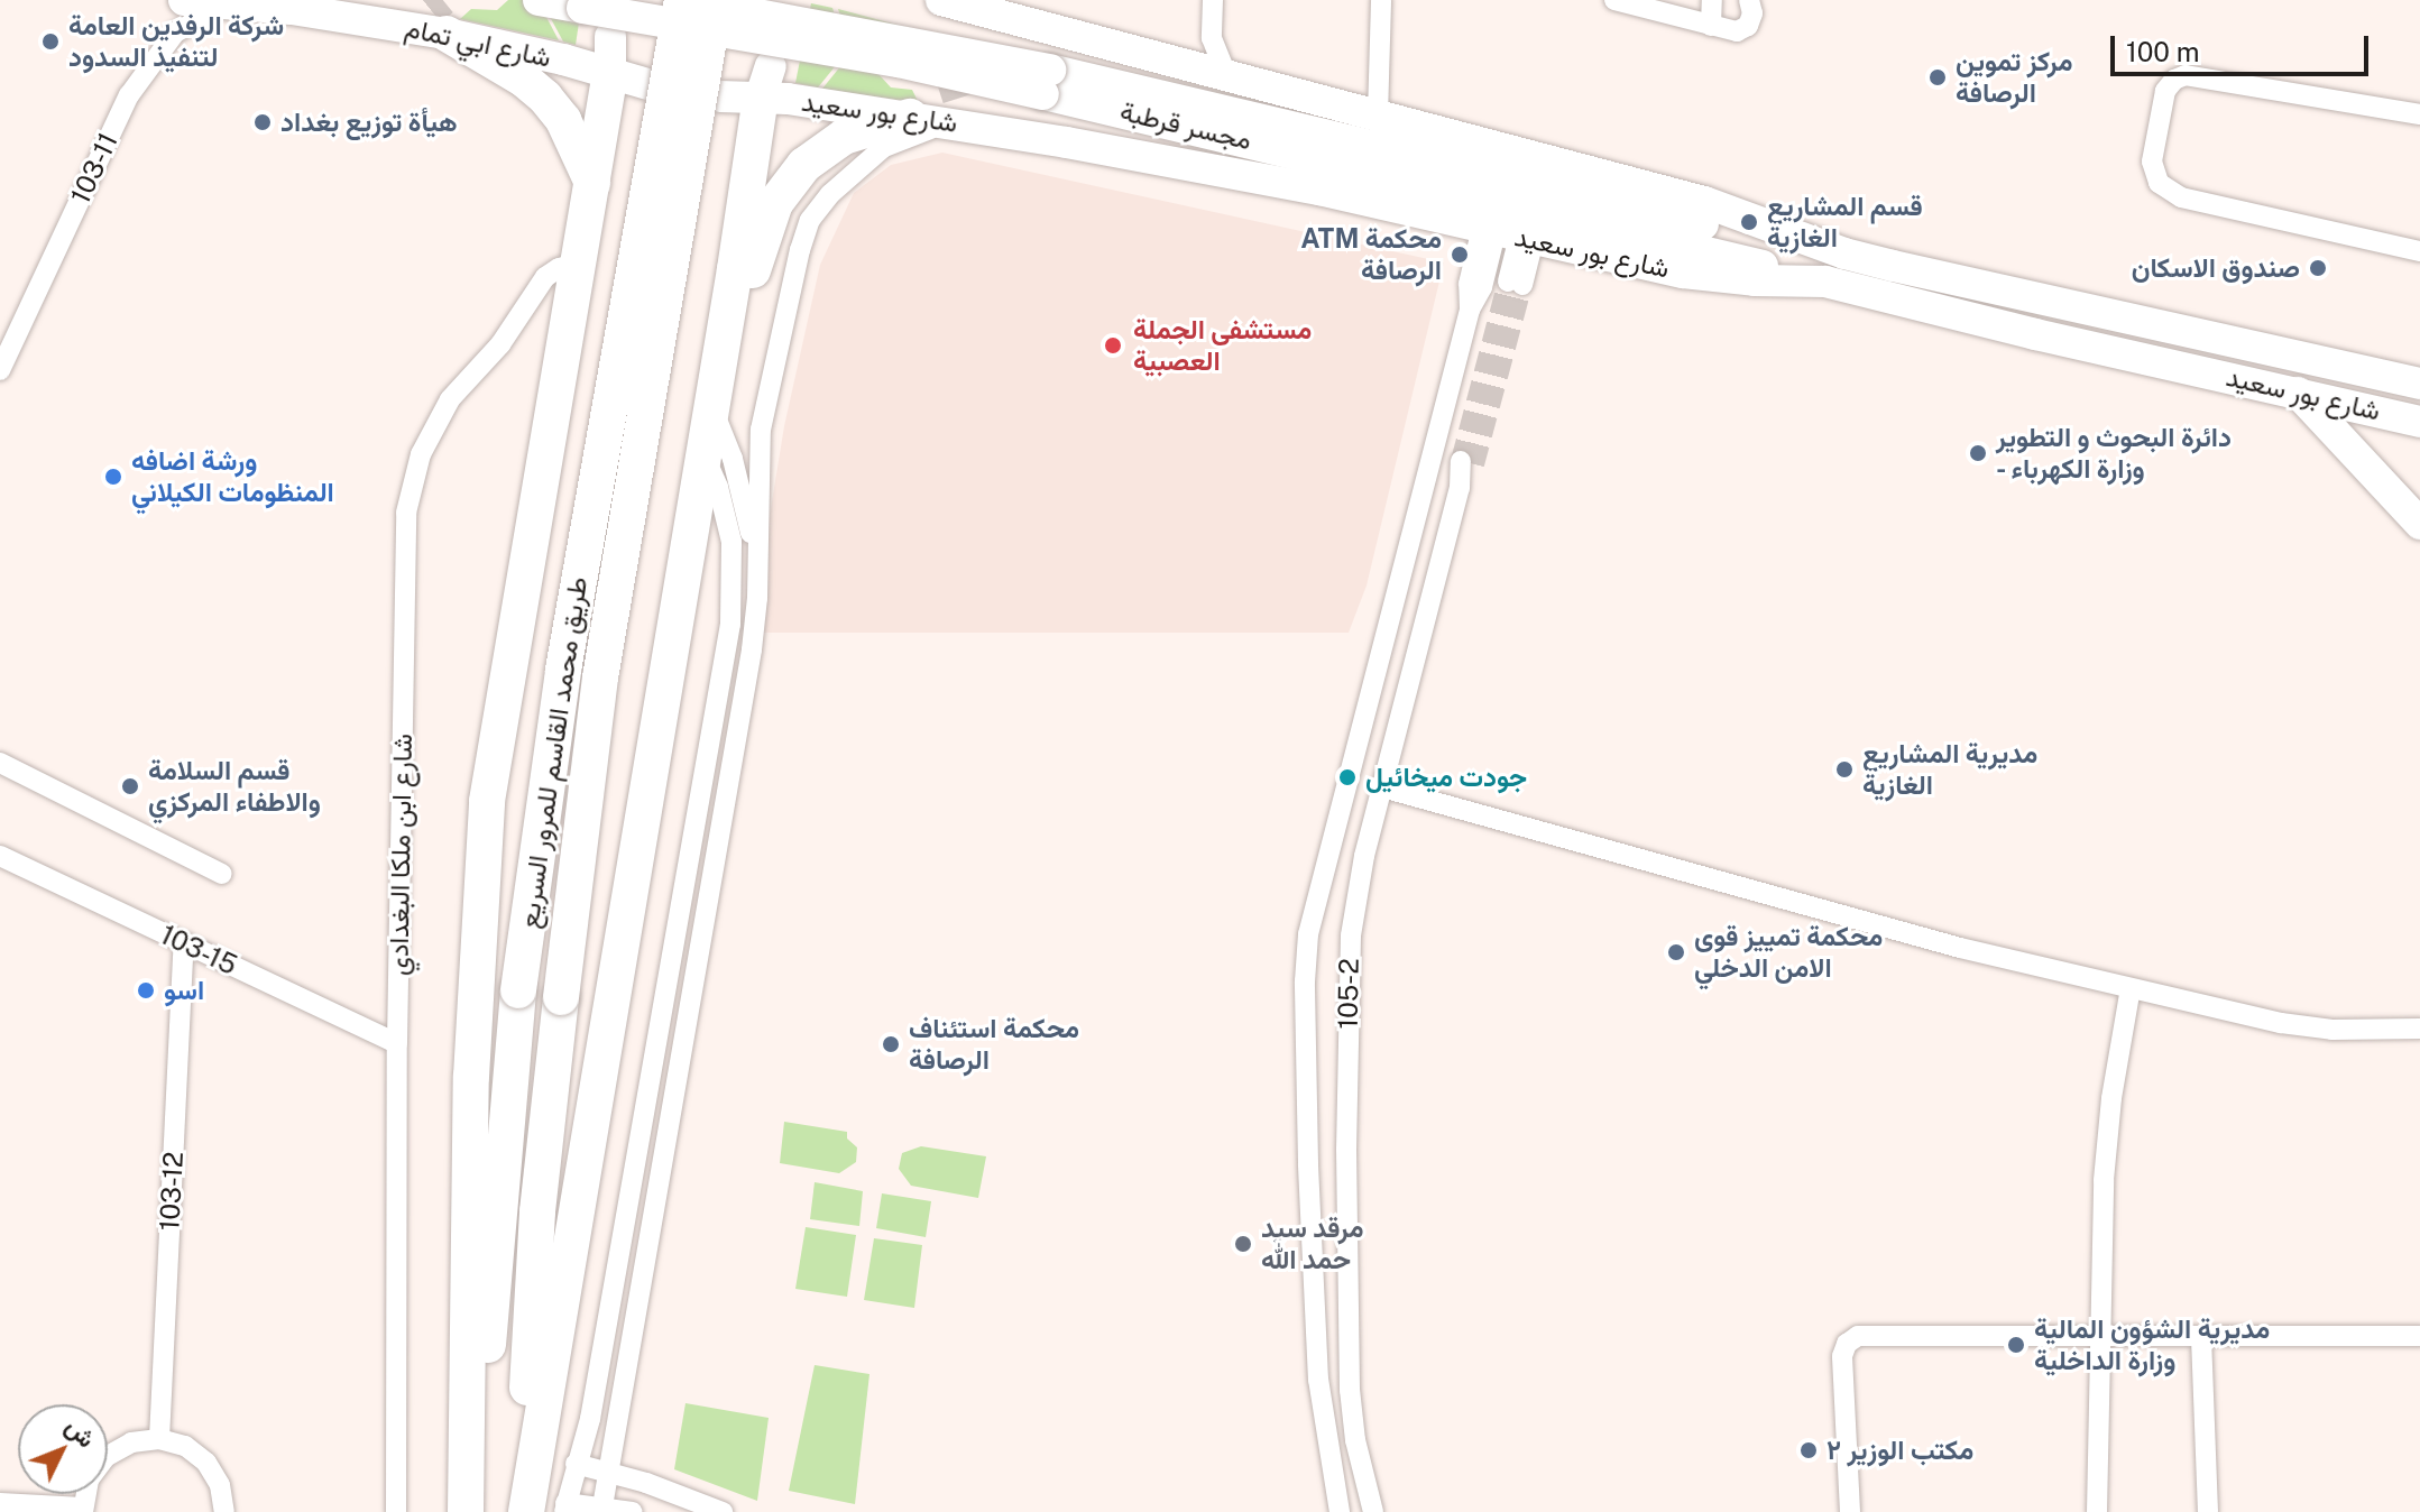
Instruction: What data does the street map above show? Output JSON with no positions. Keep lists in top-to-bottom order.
{
  "streets": {
    "highway": ["طريق محمد القاسم للمرور السريع"],
    "main road": ["شارع ابي تمام", "شارع بور سعيد", "مجسر قرطبة"],
    "street": [
      "103-11",
      "شارع ابن ملكا البغدادي",
      "103-15",
      "105-2",
      "103-12"
    ]
  },
  "crossings": [
    ["شارع ابي تمام", "103-11"],
    ["شارع بور سعيد", "مجسر قرطبة"],
    ["مجسر قرطبة", "طريق محمد القاسم للمرور السريع"],
    ["شارع ابن ملكا البغدادي", "103-15"],
    ["103-15", "103-12"]
  ],
  "places": [
    "شركة الرفدين العامة لتنفيذ السدود",
    "مركز تموين الرصافة",
    "هيأة توزيع بغداد",
    "قسم المشاريع الغازية",
    "ATM محكمة الرصافة",
    "صندوق الاسكان",
    "مستشفى الجملة العصبية",
    "دائرة البحوث و التطوير - وزارة الكهرباء",
    "ورشة اضافه المنظومات الكيلاني",
    "مديرية المشاريع الغازية",
    "جودت ميخائيل",
    "قسم السلامة والاطفاء المركزي",
    "محكمة تمييز قوى الامن الدخلي",
    "اسو",
    "محكمة استئناف الرصافة",
    "مرقد سيد حمد الله",
    "مديرية الشؤون المالية وزارة الداخلية",
    "مكتب الوزير ٢"
  ],
  "scale_bar": "100 m",
  "north": "top right"
}
